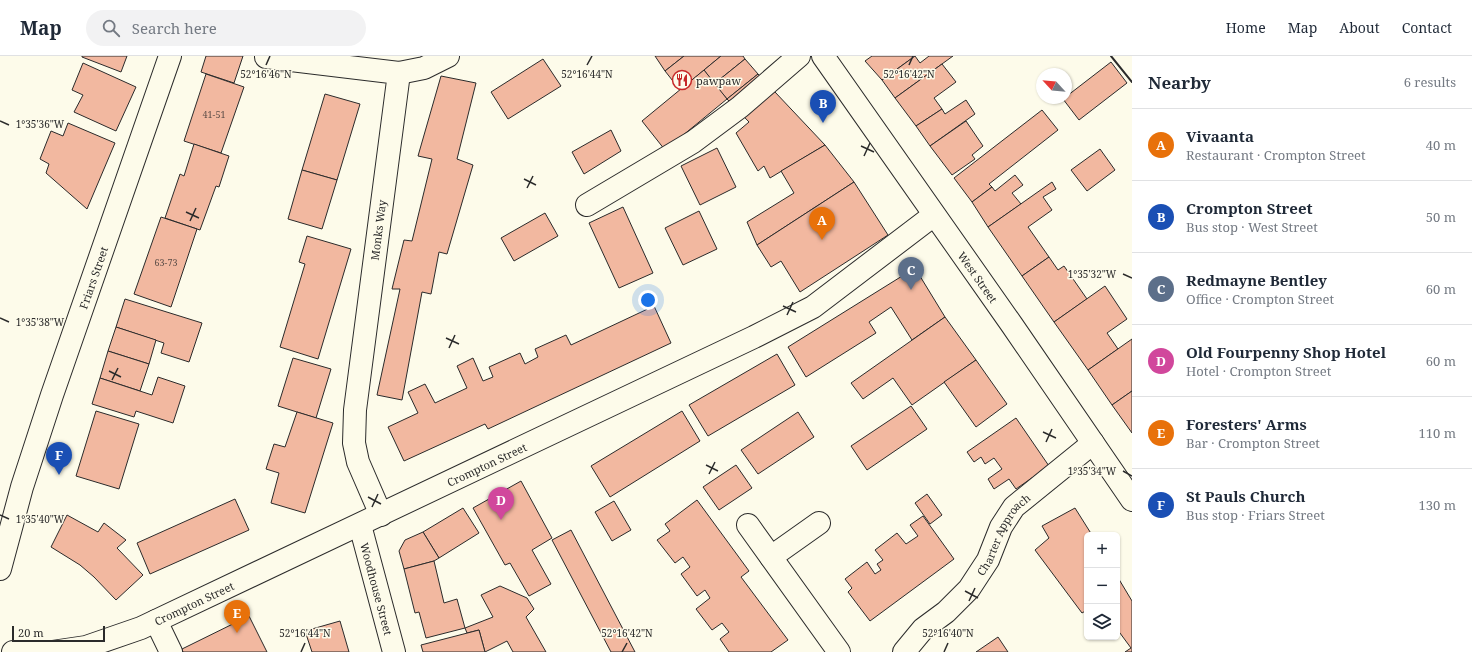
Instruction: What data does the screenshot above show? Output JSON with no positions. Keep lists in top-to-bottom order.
{
  "streets": {
    "street": [
      "Monks Way",
      "Friars Street",
      "West Street",
      "Crompton Street",
      "Charter Approach",
      "Woodhouse Street"
    ]
  },
  "crossings": [
    ["Monks Way", "Crompton Street"],
    ["West Street", "Crompton Street"],
    ["West Street", "Charter Approach"],
    ["Crompton Street", "Woodhouse Street"]
  ],
  "places": {
    "restaurant": ["pawpaw"]
  },
  "house_numbers": ["41-51", "63-73"],
  "scale_bar": "20 m",
  "north": "top left",
  "page": {
    "header": "Map",
    "search": "Search here",
    "nav": [
      "Home",
      "Map",
      "About",
      "Contact"
    ],
    "heading": ["Nearby", "6 results"],
    "pins": [
      "B",
      "A",
      "C",
      "F",
      "D",
      "E"
    ],
    "list": [
      {
        "mark": "A",
        "name": "Vivaanta",
        "note": "Restaurant · Crompton Street",
        "value": "40 m"
      },
      {
        "mark": "B",
        "name": "Crompton Street",
        "note": "Bus stop · West Street",
        "value": "50 m"
      },
      {
        "mark": "C",
        "name": "Redmayne Bentley",
        "note": "Office · Crompton Street",
        "value": "60 m"
      },
      {
        "mark": "D",
        "name": "Old Fourpenny Shop Hotel",
        "note": "Hotel · Crompton Street",
        "value": "60 m"
      },
      {
        "mark": "E",
        "name": "Foresters' Arms",
        "note": "Bar · Crompton Street",
        "value": "110 m"
      },
      {
        "mark": "F",
        "name": "St Pauls Church",
        "note": "Bus stop · Friars Street",
        "value": "130 m"
      }
    ],
    "map_buttons": ["+", "−"],
    "scale": "20 m"
  },
  "coordinates": [
    "52°16'46\"N",
    "52°16'44\"N",
    "52°16'42\"N",
    "1°35'36\"W",
    "1°35'32\"W",
    "1°35'38\"W",
    "1°35'34\"W",
    "1°35'40\"W",
    "52°16'40\"N"
  ]
}
